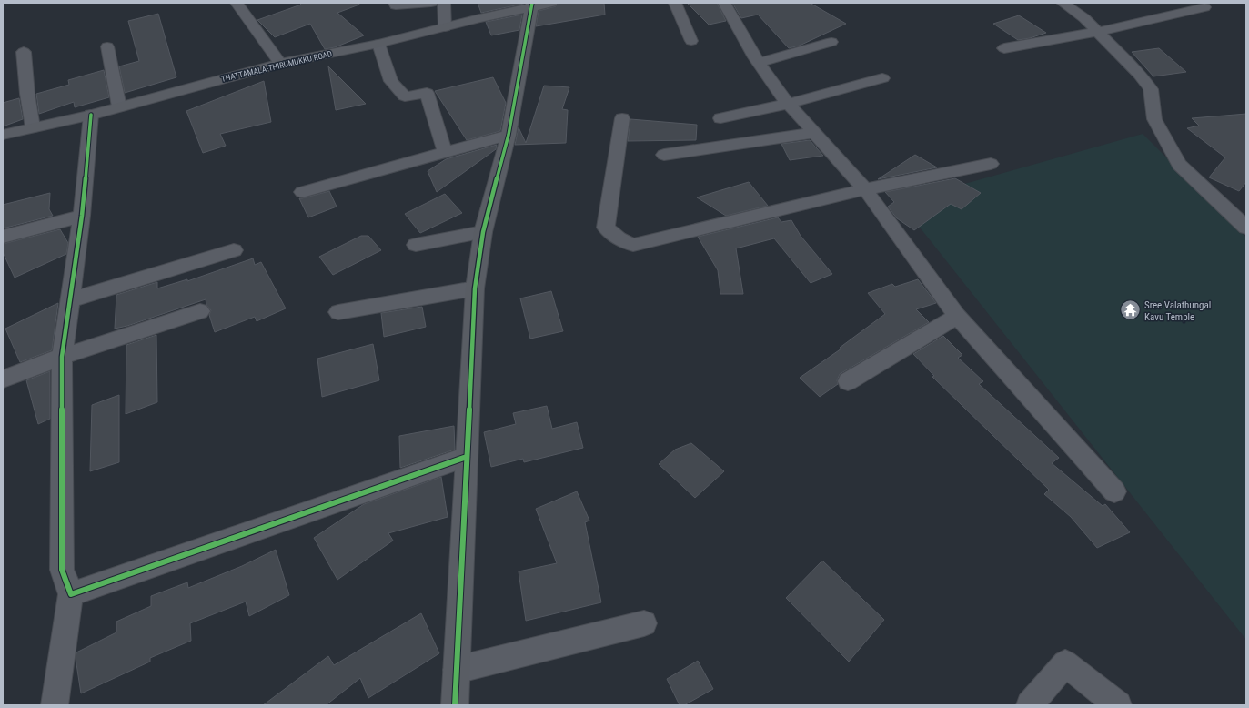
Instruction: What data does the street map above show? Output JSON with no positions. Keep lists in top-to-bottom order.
{
  "streets": {
    "street": ["THATTAMALA-THIRUMUKKU ROAD"]
  },
  "places": {
    "temple": ["Sree Valathungal Kavu Temple"]
  }
}
